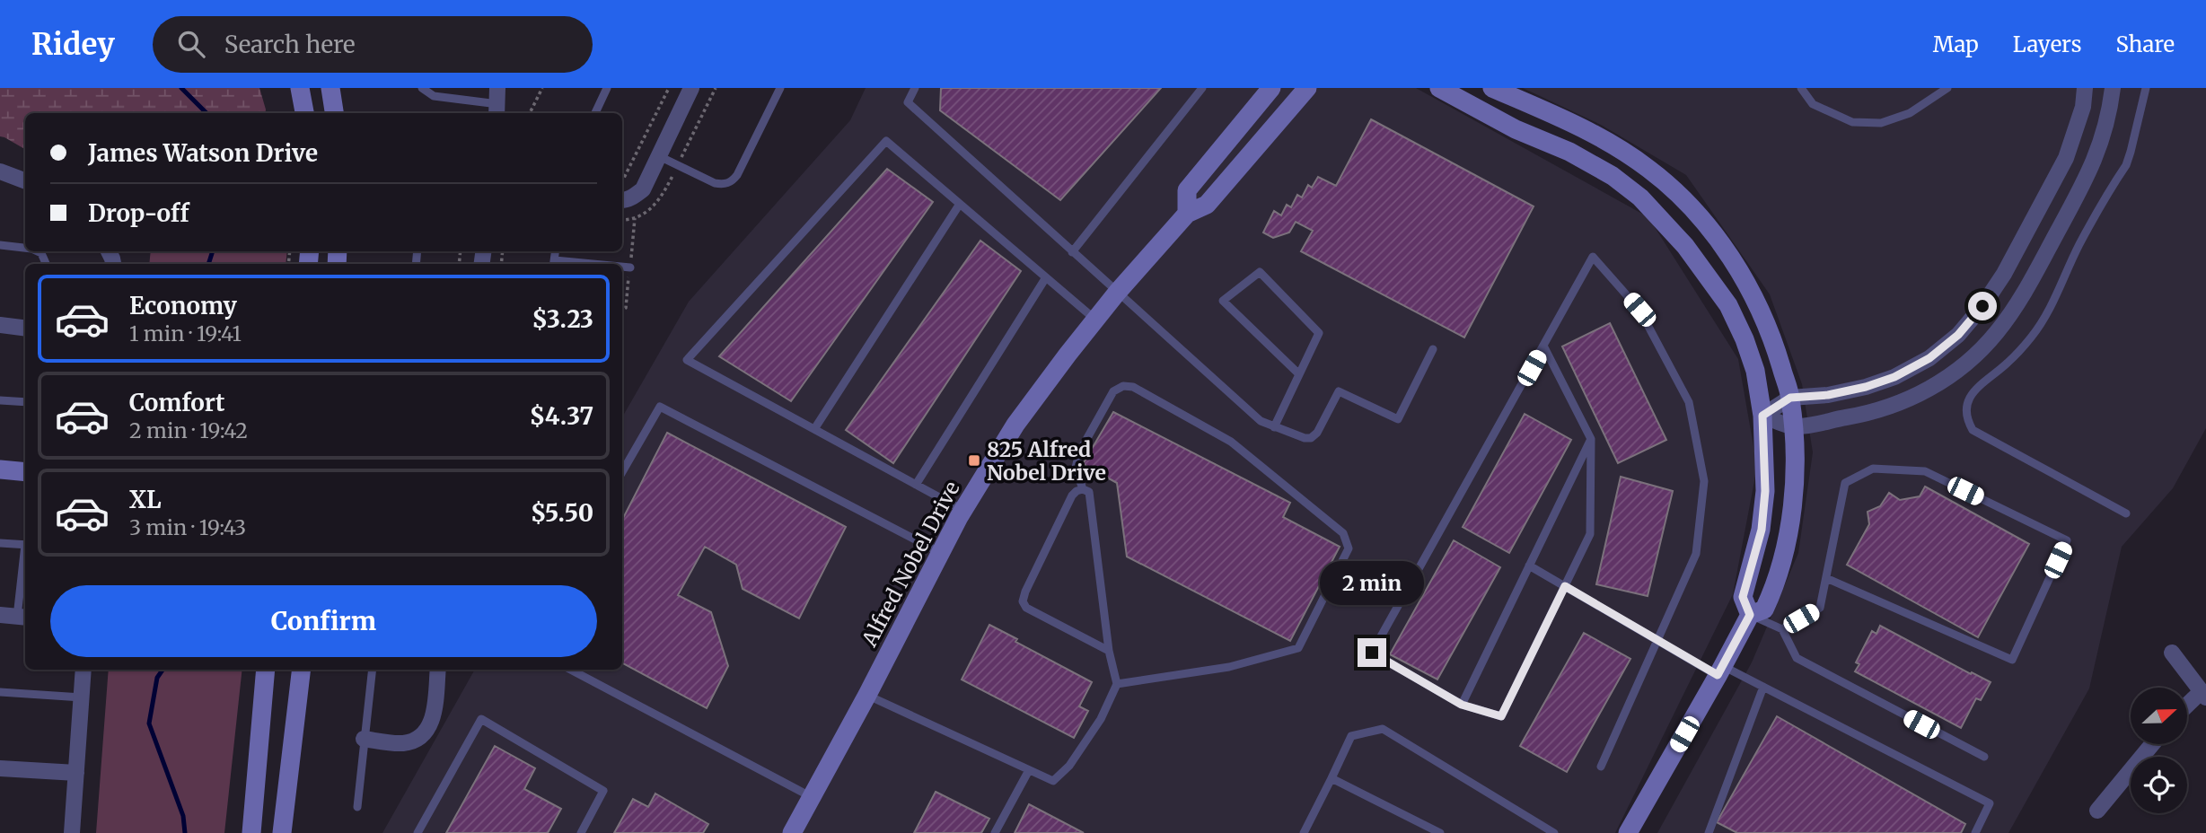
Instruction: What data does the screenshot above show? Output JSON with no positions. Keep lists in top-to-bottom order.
{
  "streets": {
    "street": ["Alfred Nobel Drive"]
  },
  "places": {
    "transit": ["825 Alfred Nobel Drive"]
  },
  "north": "right",
  "page": {
    "header": "Ridey",
    "search": "Search here",
    "nav": ["Map", "Layers", "Share"],
    "banner": ["James Watson Drive", "Drop-off"],
    "list": [
      {
        "name": "Economy",
        "note": "1 min · 19:41",
        "value": "$3.23"
      },
      {
        "name": "Comfort",
        "note": "2 min · 19:42",
        "value": "$4.37"
      },
      {
        "name": "XL",
        "note": "3 min · 19:43",
        "value": "$5.50"
      }
    ],
    "bubble": "2 min",
    "buttons": "Confirm"
  }
}
